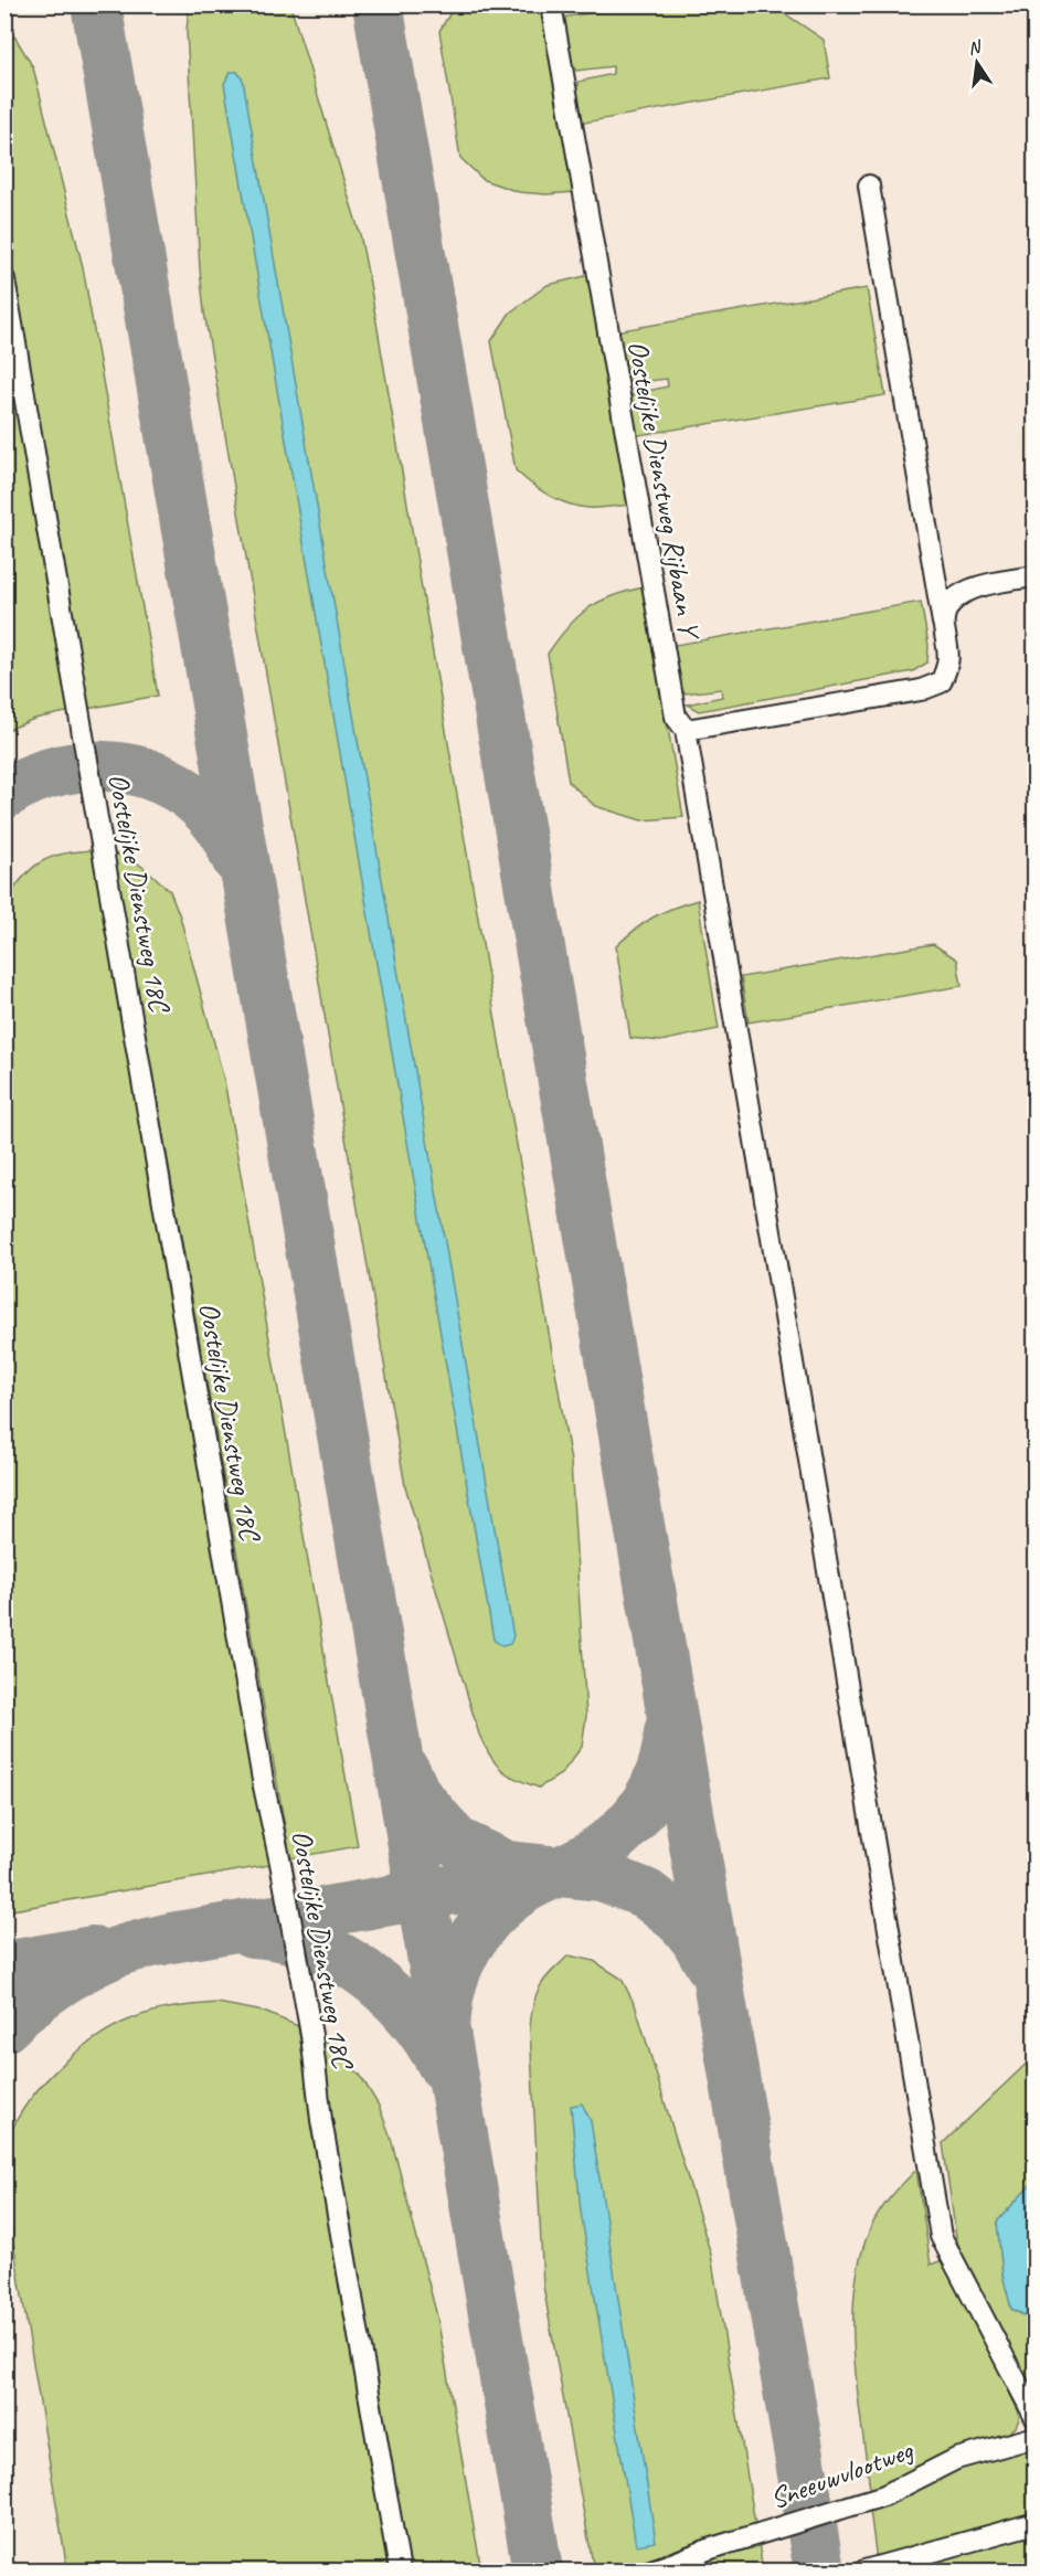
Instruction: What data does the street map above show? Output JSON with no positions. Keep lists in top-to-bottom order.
{
  "streets": {
    "lane": ["Oostelijke Dienstweg Rijbaan Y", "Oostelijke Dienstweg 18C", "Sneeuwvlootweg"]
  },
  "north": "top"
}
